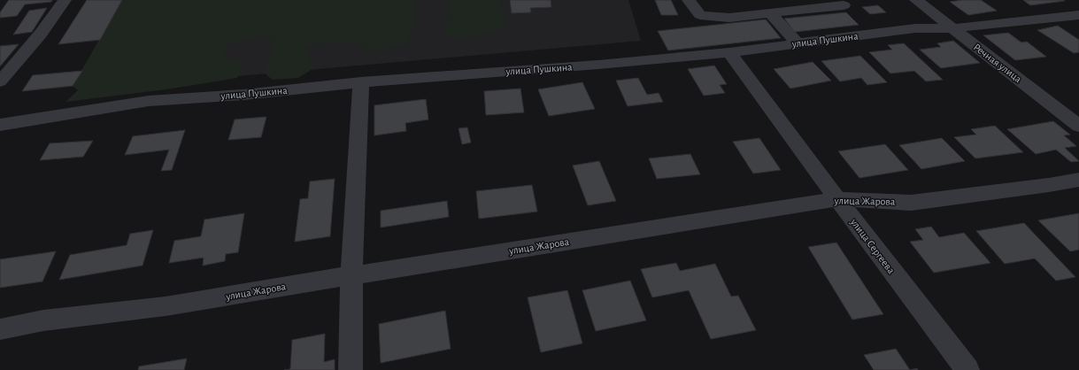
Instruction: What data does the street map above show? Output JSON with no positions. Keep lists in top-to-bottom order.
{
  "streets": {
    "street": [
      "улица Пушкина",
      "Речная улица",
      "улица Жарова",
      "улица Сергеева"
    ]
  },
  "crossings": [
    ["улица Пушкина", "Речная улица"],
    ["улица Пушкина", "улица Сергеева"],
    ["улица Жарова", "улица Сергеева"]
  ]
}
